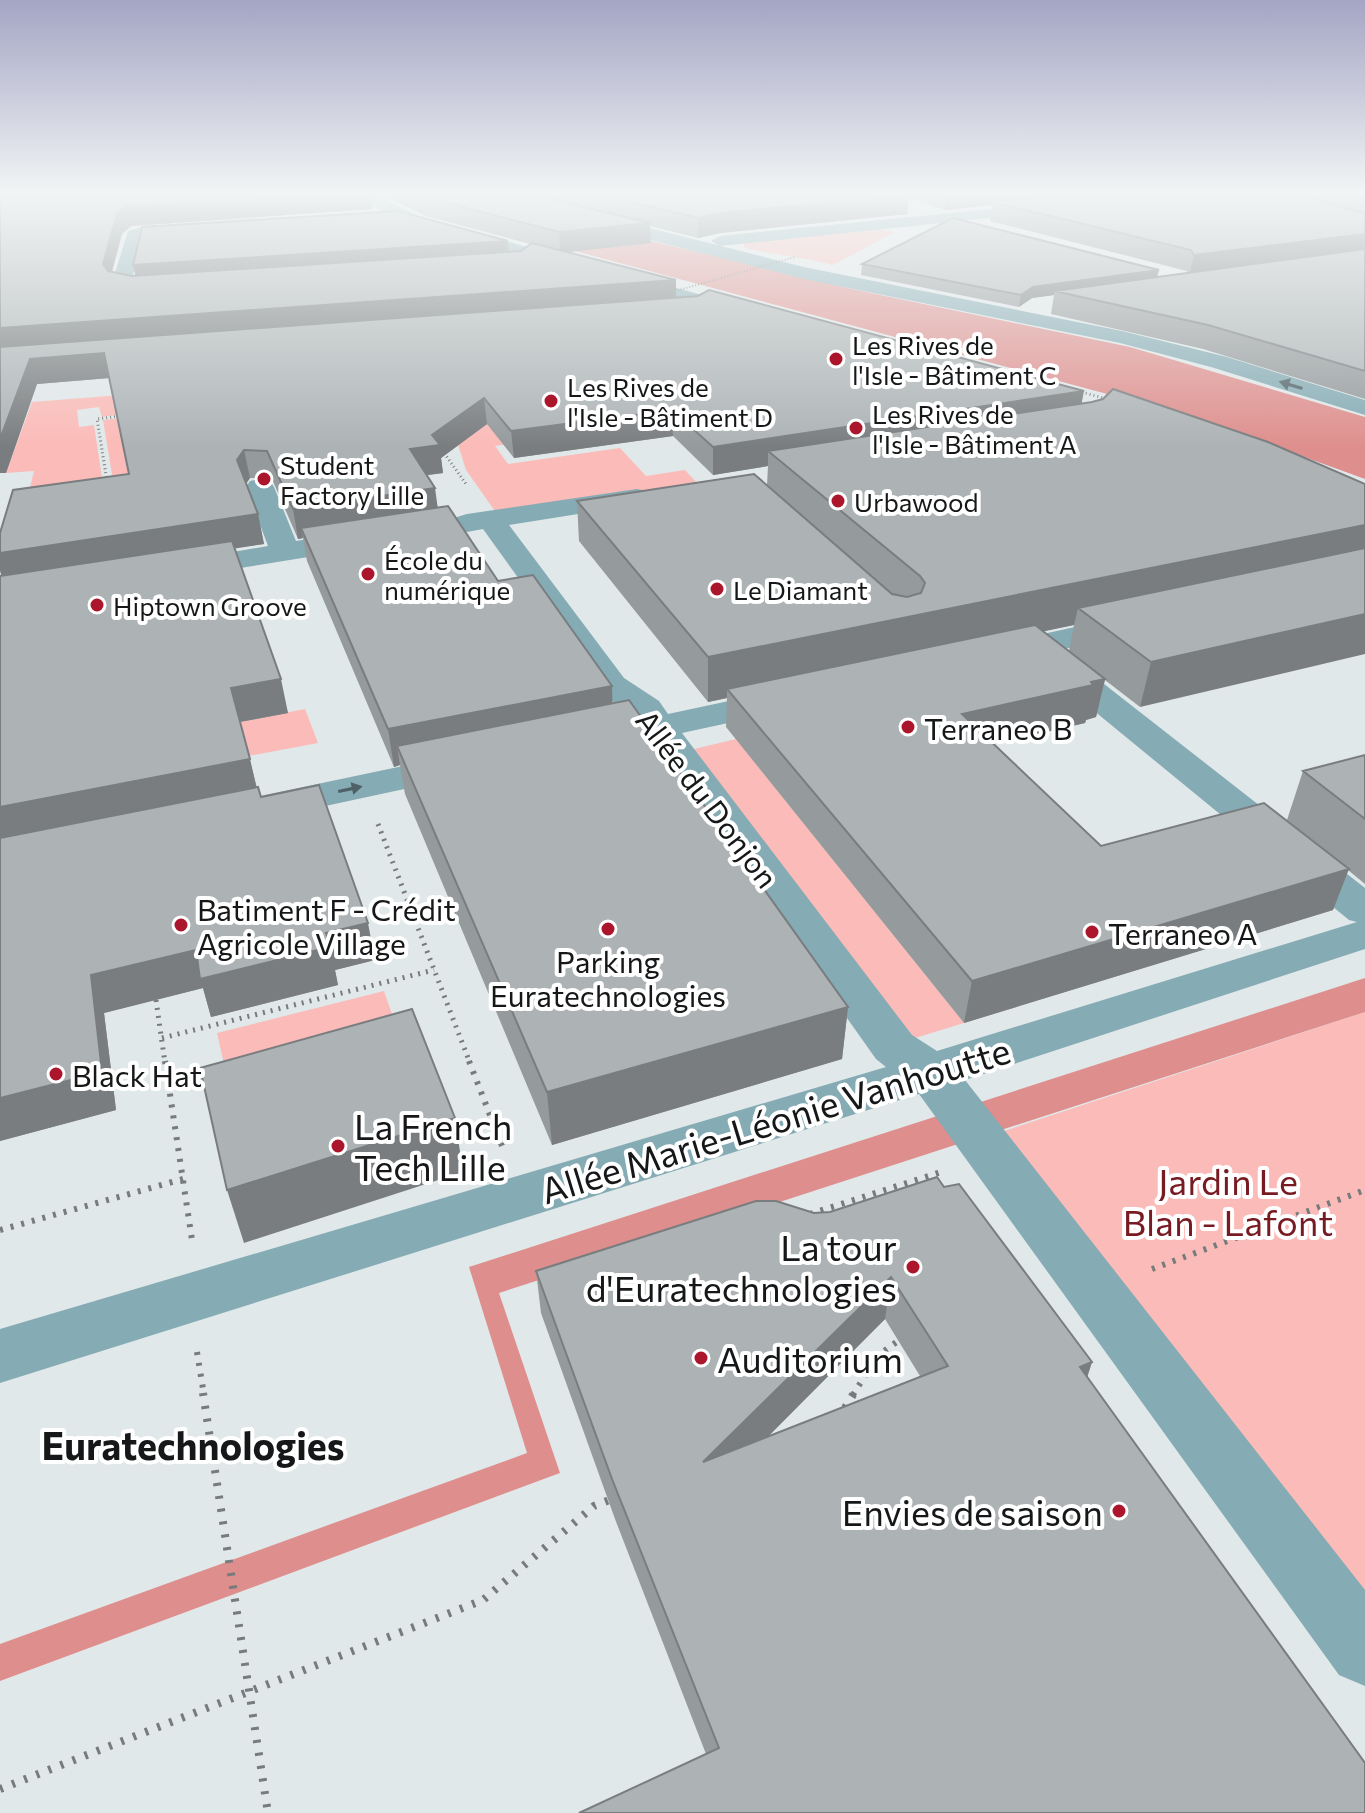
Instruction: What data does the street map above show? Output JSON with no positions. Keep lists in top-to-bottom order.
{
  "streets": {
    "street": ["Allée du Donjon", "Allée Marie-Léonie Vanhoutte"]
  },
  "crossings": [
    ["Allée du Donjon", "Allée Marie-Léonie Vanhoutte"]
  ],
  "districts": ["Euratechnologies"],
  "parks": ["Jardin Le Blan - Lafont"],
  "places": [
    "Les Rives de l'Isle - Bâtiment C",
    "Les Rives de l'Isle - Bâtiment D",
    "Les Rives de l'Isle - Bâtiment A",
    "Student Factory Lille",
    "Urbawood",
    "École du numérique",
    "Le Diamant",
    "Hiptown Groove",
    "Terraneo B",
    "Batiment F - Crédit Agricole Village",
    "Parking Euratechnologies",
    "Terraneo A",
    "Black Hat",
    "La French Tech Lille",
    "La tour d'Euratechnologies",
    "Auditorium",
    "Envies de saison"
  ]
}
